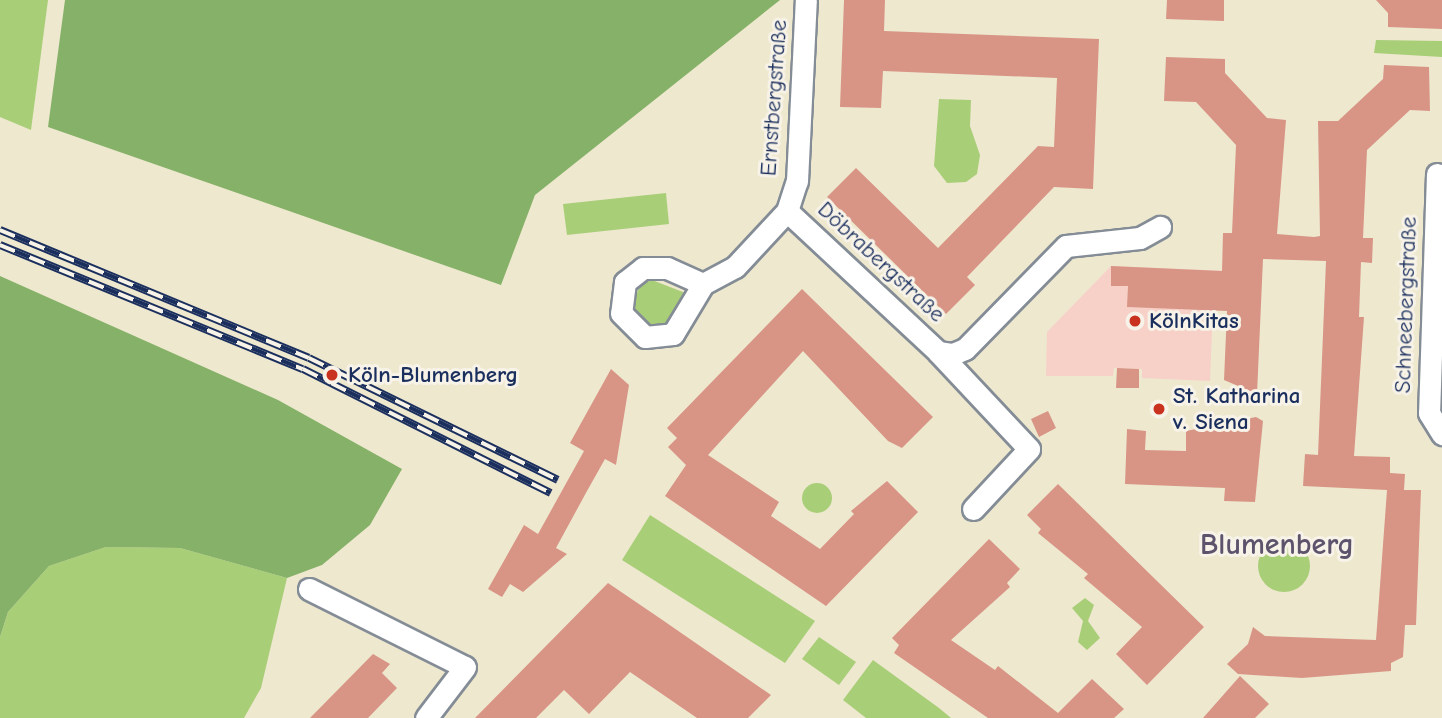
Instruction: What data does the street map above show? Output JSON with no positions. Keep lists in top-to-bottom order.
{
  "streets": {
    "street": ["Ernstbergstraße", "Döbrabergstraße", "Schneebergstraße"]
  },
  "crossings": [
    ["Ernstbergstraße", "Döbrabergstraße"]
  ],
  "districts": ["Blumenberg"],
  "places": ["KölnKitas", "Köln-Blumenberg", "St. Katharina v. Siena"]
}
